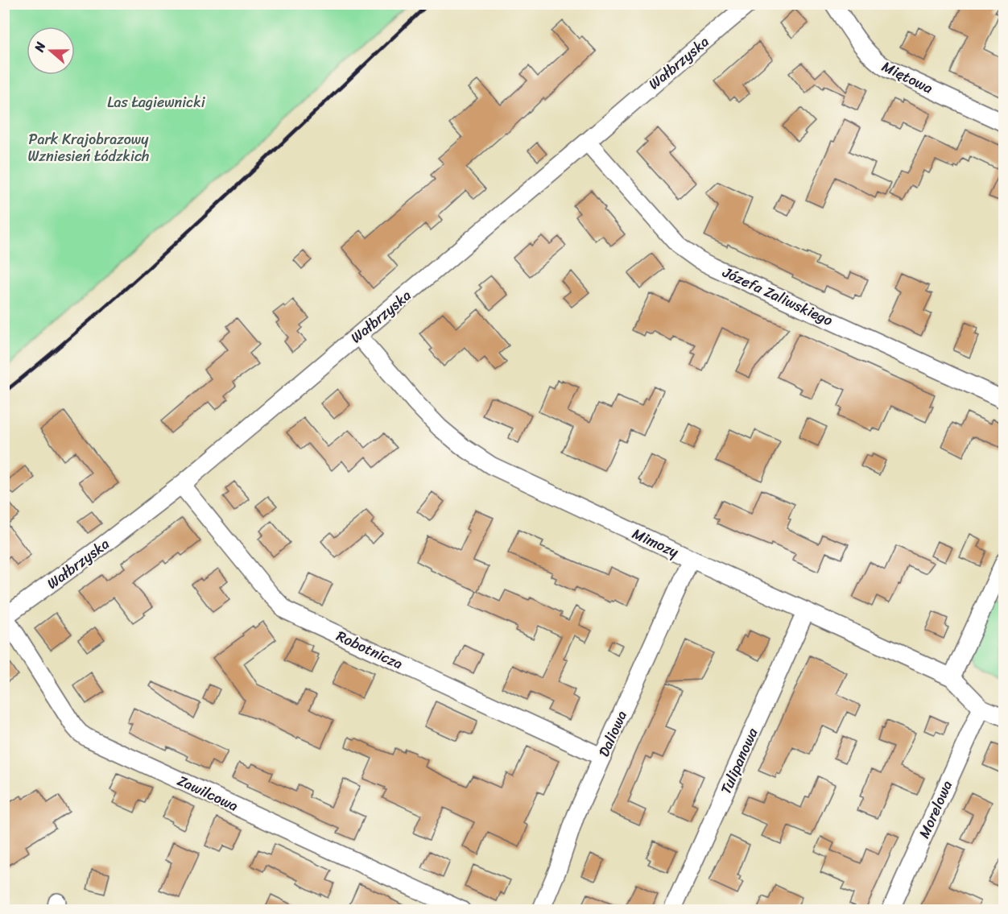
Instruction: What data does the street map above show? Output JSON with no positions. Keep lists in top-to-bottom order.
{
  "streets": {
    "street": [
      "Wałbrzyska",
      "Miętowa",
      "Józefa Zaliwskiego",
      "Mimozy",
      "Robotnicza",
      "Daliowa",
      "Tulipanowa",
      "Zawilcowa",
      "Morelowa"
    ]
  },
  "crossings": [
    ["Wałbrzyska", "Józefa Zaliwskiego"],
    ["Wałbrzyska", "Mimozy"],
    ["Wałbrzyska", "Robotnicza"],
    ["Wałbrzyska", "Zawilcowa"],
    ["Mimozy", "Daliowa"],
    ["Mimozy", "Tulipanowa"],
    ["Mimozy", "Morelowa"],
    ["Robotnicza", "Daliowa"]
  ],
  "parks": ["Las Łagiewnicki", "Park Krajobrazowy Wzniesień Łódzkich"],
  "north": "left"
}
